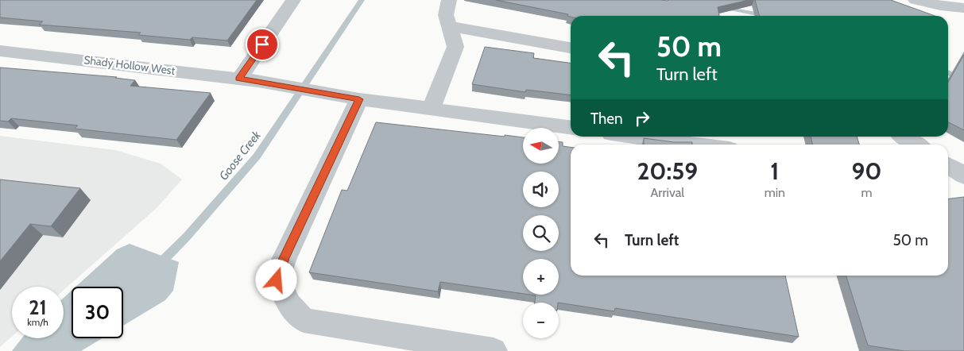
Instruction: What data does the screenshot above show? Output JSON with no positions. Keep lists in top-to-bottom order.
{
  "streets": {
    "street": ["Shady Hollow West"]
  },
  "water": ["Goose Creek"],
  "north": "left",
  "page": {
    "turn": ["50 m", "Turn left"],
    "then": "Then",
    "map_buttons": ["+", "−"],
    "eta": [
      "20:59",
      "Arrival",
      "1",
      "min",
      "90",
      "m"
    ],
    "list": [
      {
        "name": "Turn left",
        "value": "50 m"
      }
    ],
    "speed": "21 km/h",
    "limit": "30"
  }
}
